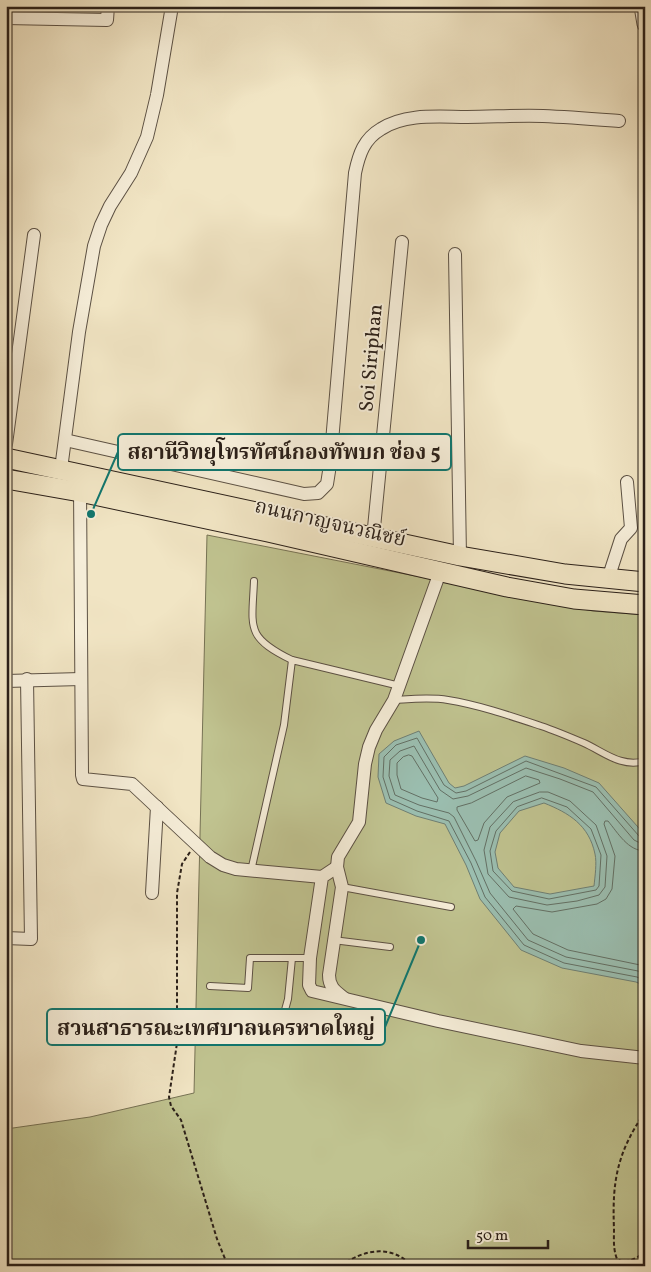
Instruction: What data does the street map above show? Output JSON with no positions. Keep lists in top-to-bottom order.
{
  "streets": {
    "main road": ["ถนนกาญจนวณิชย์"],
    "street": ["Soi Siriphan"]
  },
  "crossings": [
    ["Soi Siriphan", "ถนนกาญจนวณิชย์"]
  ],
  "places": ["สถานีวิทยุโทรทัศน์กองทัพบก ช่อง 5", "สวนสาธารณะเทศบาลนครหาดใหญ่"],
  "scale_bar": "50 m"
}
